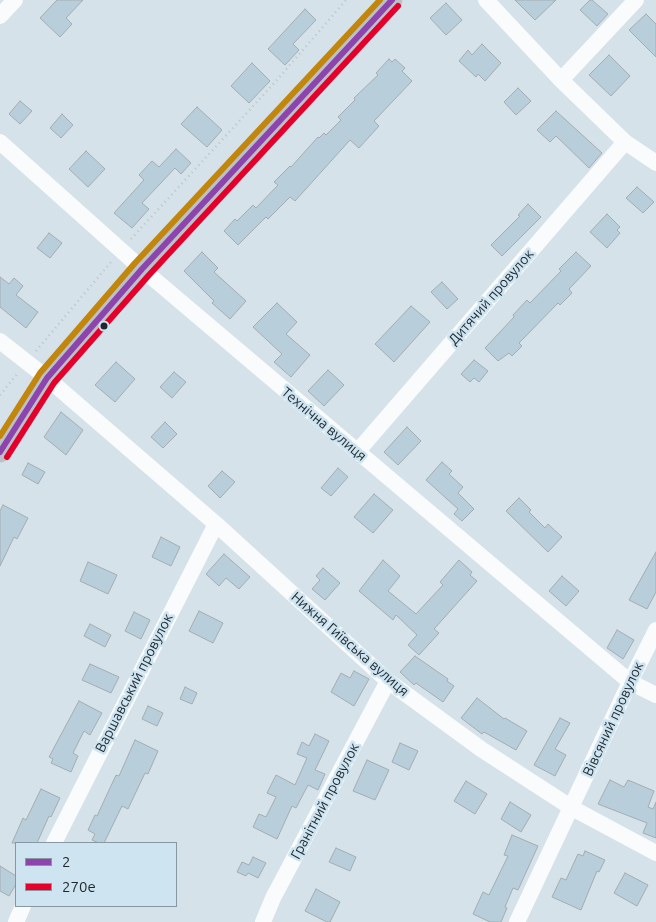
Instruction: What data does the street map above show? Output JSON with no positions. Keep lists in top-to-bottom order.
{
  "streets": {
    "street": [
      "Дитячий провулок",
      "Технічна вулиця",
      "Нижня Гиївська вулиця",
      "Варшавський провулок",
      "Вівсяний провулок",
      "Гранітний провулок"
    ]
  },
  "crossings": [
    ["Дитячий провулок", "Технічна вулиця"],
    ["Технічна вулиця", "Вівсяний провулок"],
    ["Нижня Гиївська вулиця", "Варшавський провулок"],
    ["Нижня Гиївська вулиця", "Вівсяний провулок"],
    ["Нижня Гиївська вулиця", "Гранітний провулок"]
  ],
  "lines": ["transit line 2", "transit line 270е"],
  "legend": ["2", "270е"]
}
